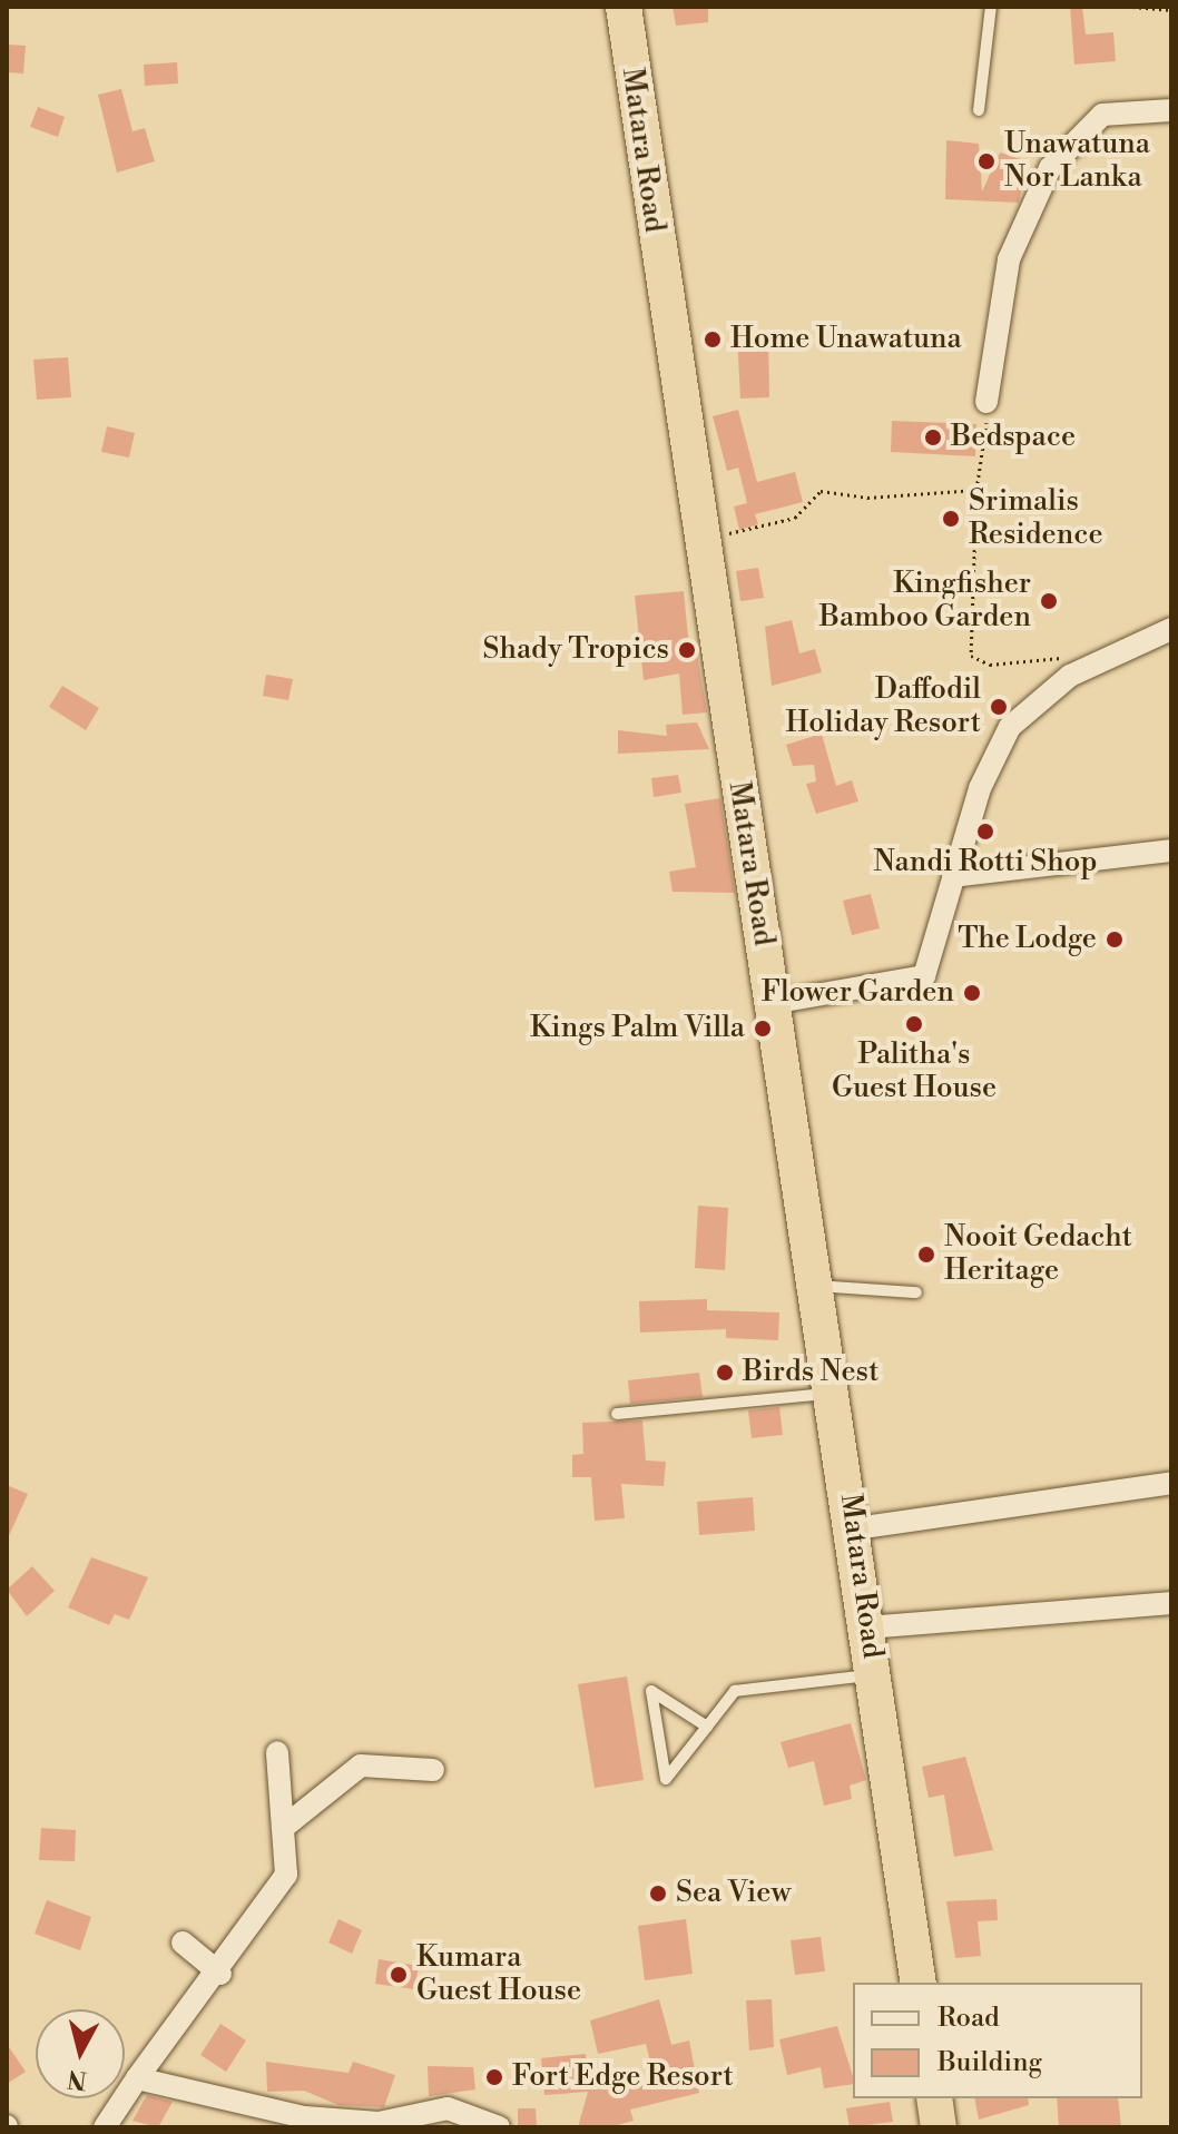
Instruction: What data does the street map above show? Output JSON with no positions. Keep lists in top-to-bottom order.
{
  "streets": {
    "highway": ["Matara Road"]
  },
  "places": [
    "Unawatuna Nor Lanka",
    "Home Unawatuna",
    "Bedspace",
    "Srimalis Residence",
    "Kingfisher Bamboo Garden",
    "Shady Tropics",
    "Daffodil Holiday Resort",
    "Nandi Rotti Shop",
    "The Lodge",
    "Flower Garden",
    "Palitha's Guest House",
    "Kings Palm Villa",
    "Nooit Gedacht Heritage",
    "Birds Nest",
    "Sea View",
    "Kumara Guest House",
    "Fort Edge Resort"
  ],
  "legend": ["Road", "Building"],
  "north": "bottom"
}
